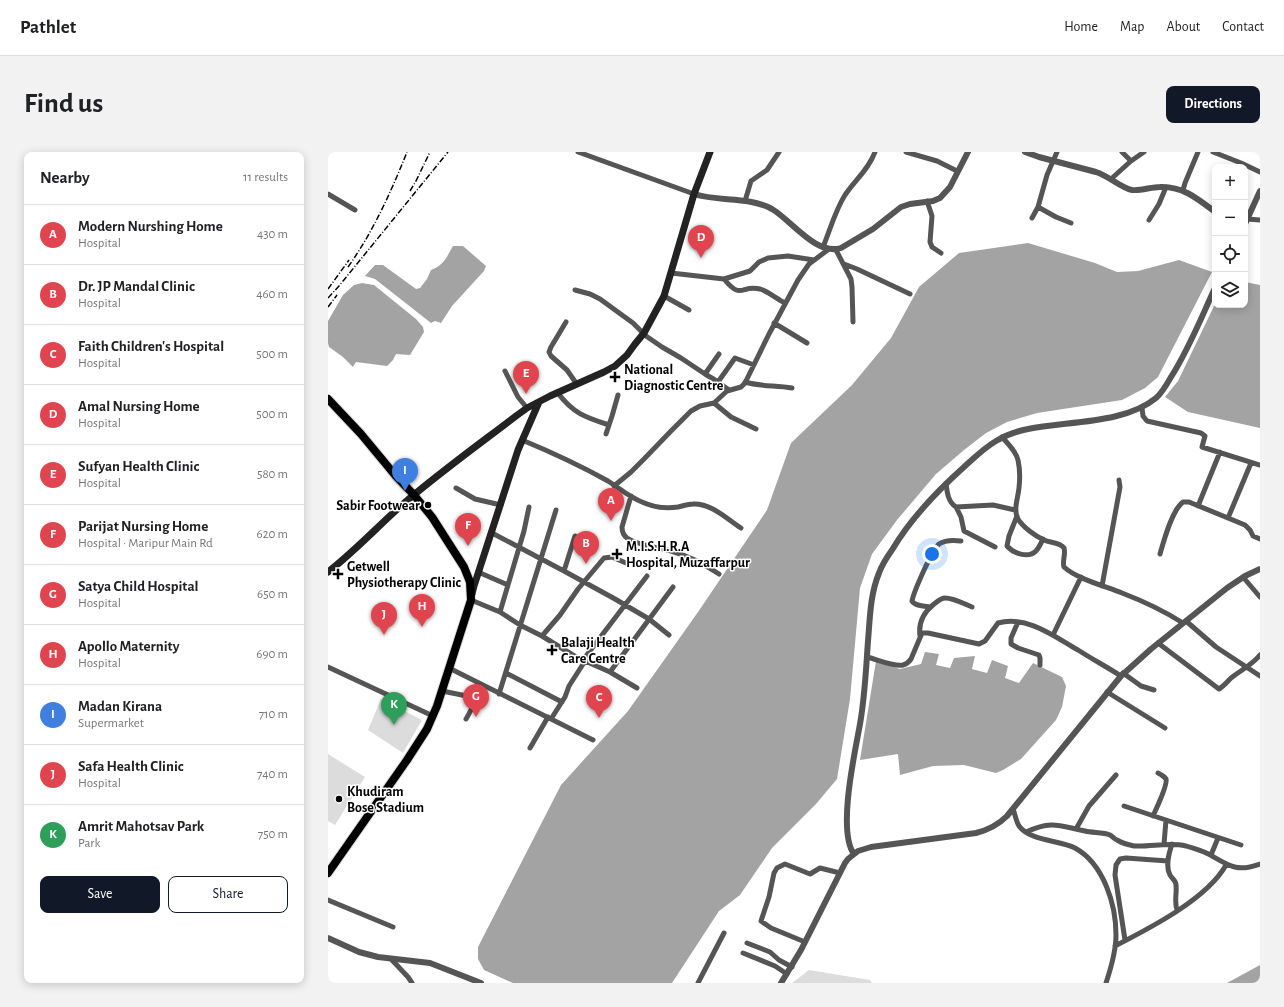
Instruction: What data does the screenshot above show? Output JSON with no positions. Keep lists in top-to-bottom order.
{
  "places": {
    "health": [
      "National Diagnostic Centre",
      "M.I.S.H.R.A Hospital, Muzaffarpur",
      "Getwell Physiotherapy Clinic",
      "Balaji Health Care Centre"
    ],
    "other": ["Sabir Footwear", "Khudiram Bose Stadium"]
  },
  "page": {
    "header": "Pathlet",
    "nav": [
      "Home",
      "Map",
      "About",
      "Contact"
    ],
    "buttons": [
      "Directions",
      ["Save", "Share"]
    ],
    "title": "Find us",
    "heading": ["Nearby", "11 results"],
    "map_buttons": ["+", "−"],
    "list": [
      {
        "mark": "A",
        "name": "Modern Nurshing Home",
        "note": "Hospital",
        "value": "430 m"
      },
      {
        "mark": "B",
        "name": "Dr. JP Mandal Clinic",
        "note": "Hospital",
        "value": "460 m"
      },
      {
        "mark": "C",
        "name": "Faith Children's Hospital",
        "note": "Hospital",
        "value": "500 m"
      },
      {
        "mark": "D",
        "name": "Amal Nursing Home",
        "note": "Hospital",
        "value": "500 m"
      },
      {
        "mark": "E",
        "name": "Sufyan Health Clinic",
        "note": "Hospital",
        "value": "580 m"
      },
      {
        "mark": "F",
        "name": "Parijat Nursing Home",
        "note": "Hospital · Maripur Main Rd",
        "value": "620 m"
      },
      {
        "mark": "G",
        "name": "Satya Child Hospital",
        "note": "Hospital",
        "value": "650 m"
      },
      {
        "mark": "H",
        "name": "Apollo Maternity",
        "note": "Hospital",
        "value": "690 m"
      },
      {
        "mark": "I",
        "name": "Madan Kirana",
        "note": "Supermarket",
        "value": "710 m"
      },
      {
        "mark": "J",
        "name": "Safa Health Clinic",
        "note": "Hospital",
        "value": "740 m"
      },
      {
        "mark": "K",
        "name": "Amrit Mahotsav Park",
        "note": "Park",
        "value": "750 m"
      }
    ],
    "pins": [
      "D",
      "E",
      "I",
      "A",
      "F",
      "B",
      "H",
      "J",
      "G",
      "C",
      "K"
    ]
  }
}
